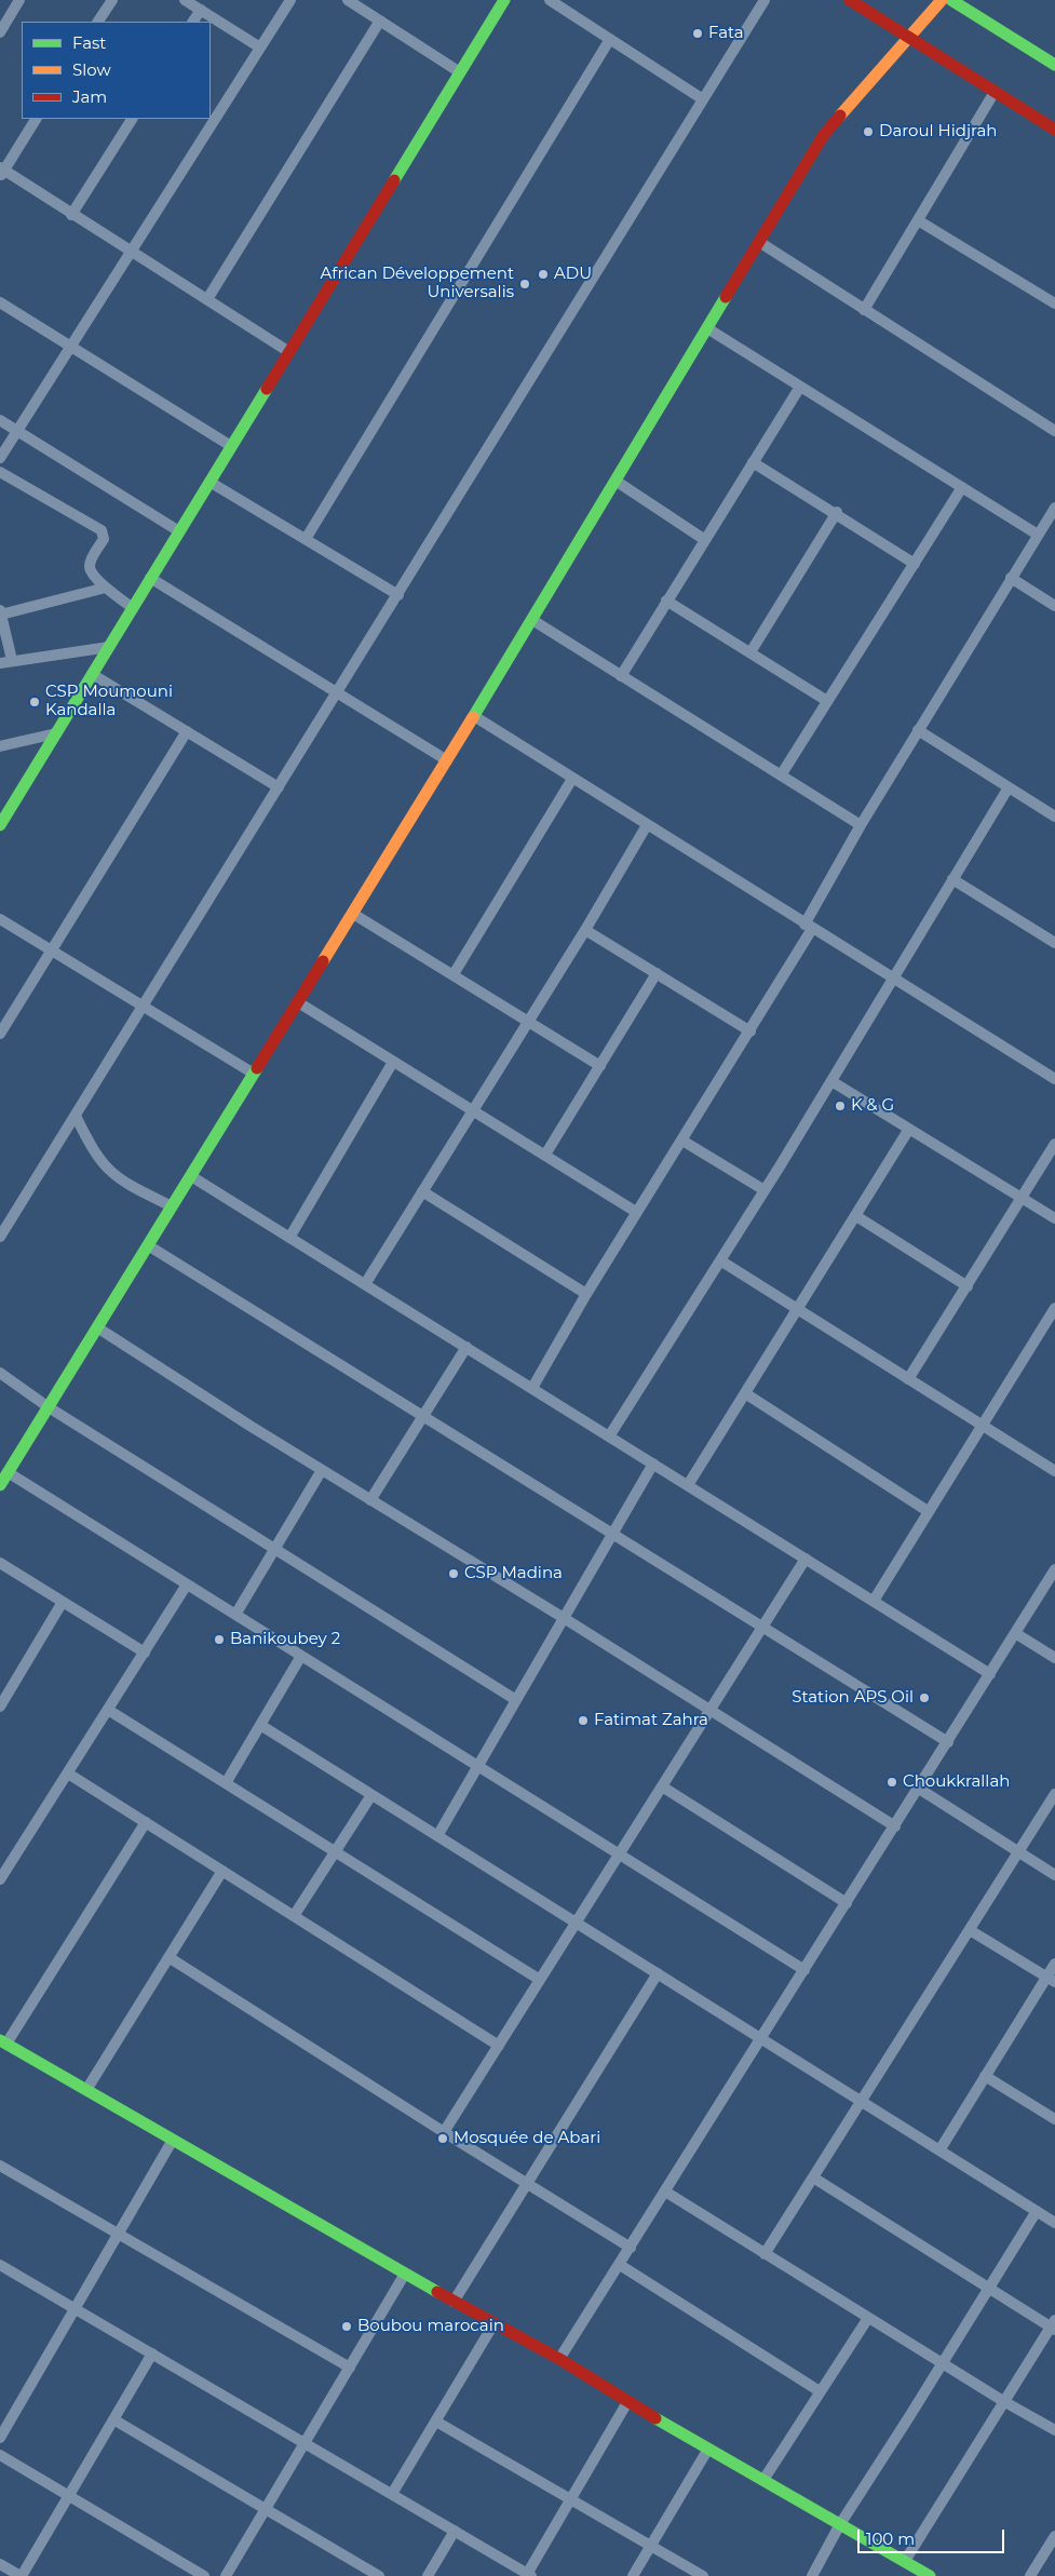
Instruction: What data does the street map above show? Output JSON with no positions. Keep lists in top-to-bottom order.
{
  "places": [
    "Fata",
    "Daroul Hidjrah",
    "ADU",
    "African Développement Universalis",
    "CSP Moumouni Kandalla",
    "K & G",
    "CSP Madina",
    "Banikoubey 2",
    "Station APS Oil",
    "Fatimat Zahra",
    "Choukkrallah",
    "Mosquée de Abari",
    "Boubou marocain"
  ],
  "legend": ["Fast", "Slow", "Jam"],
  "scale_bar": "100 m"
}
